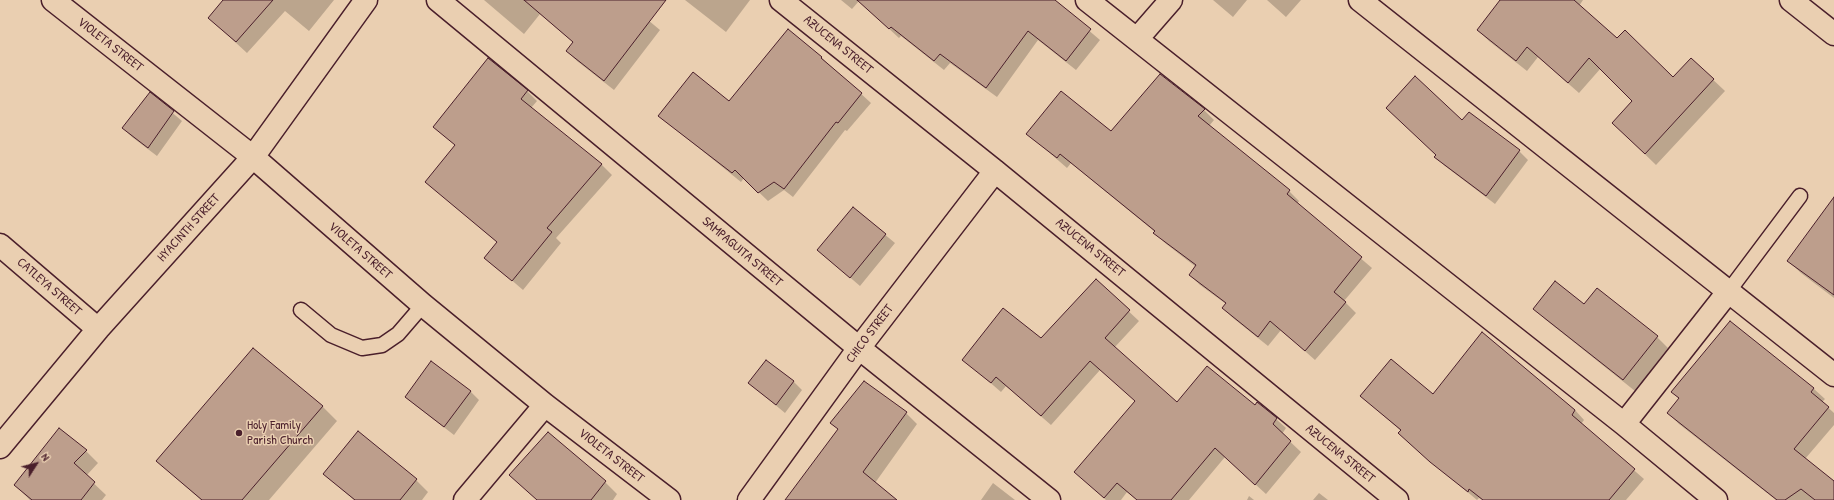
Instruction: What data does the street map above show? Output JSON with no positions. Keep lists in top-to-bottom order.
{
  "streets": {
    "street": [
      "VIOLETA STREET",
      "AZUCENA STREET",
      "HYACINTH STREET",
      "SAMPAGUITA STREET",
      "CATLEYA STREET",
      "CHICO STREET"
    ]
  },
  "crossings": [
    ["VIOLETA STREET", "HYACINTH STREET"],
    ["AZUCENA STREET", "CHICO STREET"],
    ["HYACINTH STREET", "CATLEYA STREET"],
    ["SAMPAGUITA STREET", "CHICO STREET"]
  ],
  "places": ["Holy Family Parish Church"],
  "north": "top right"
}
